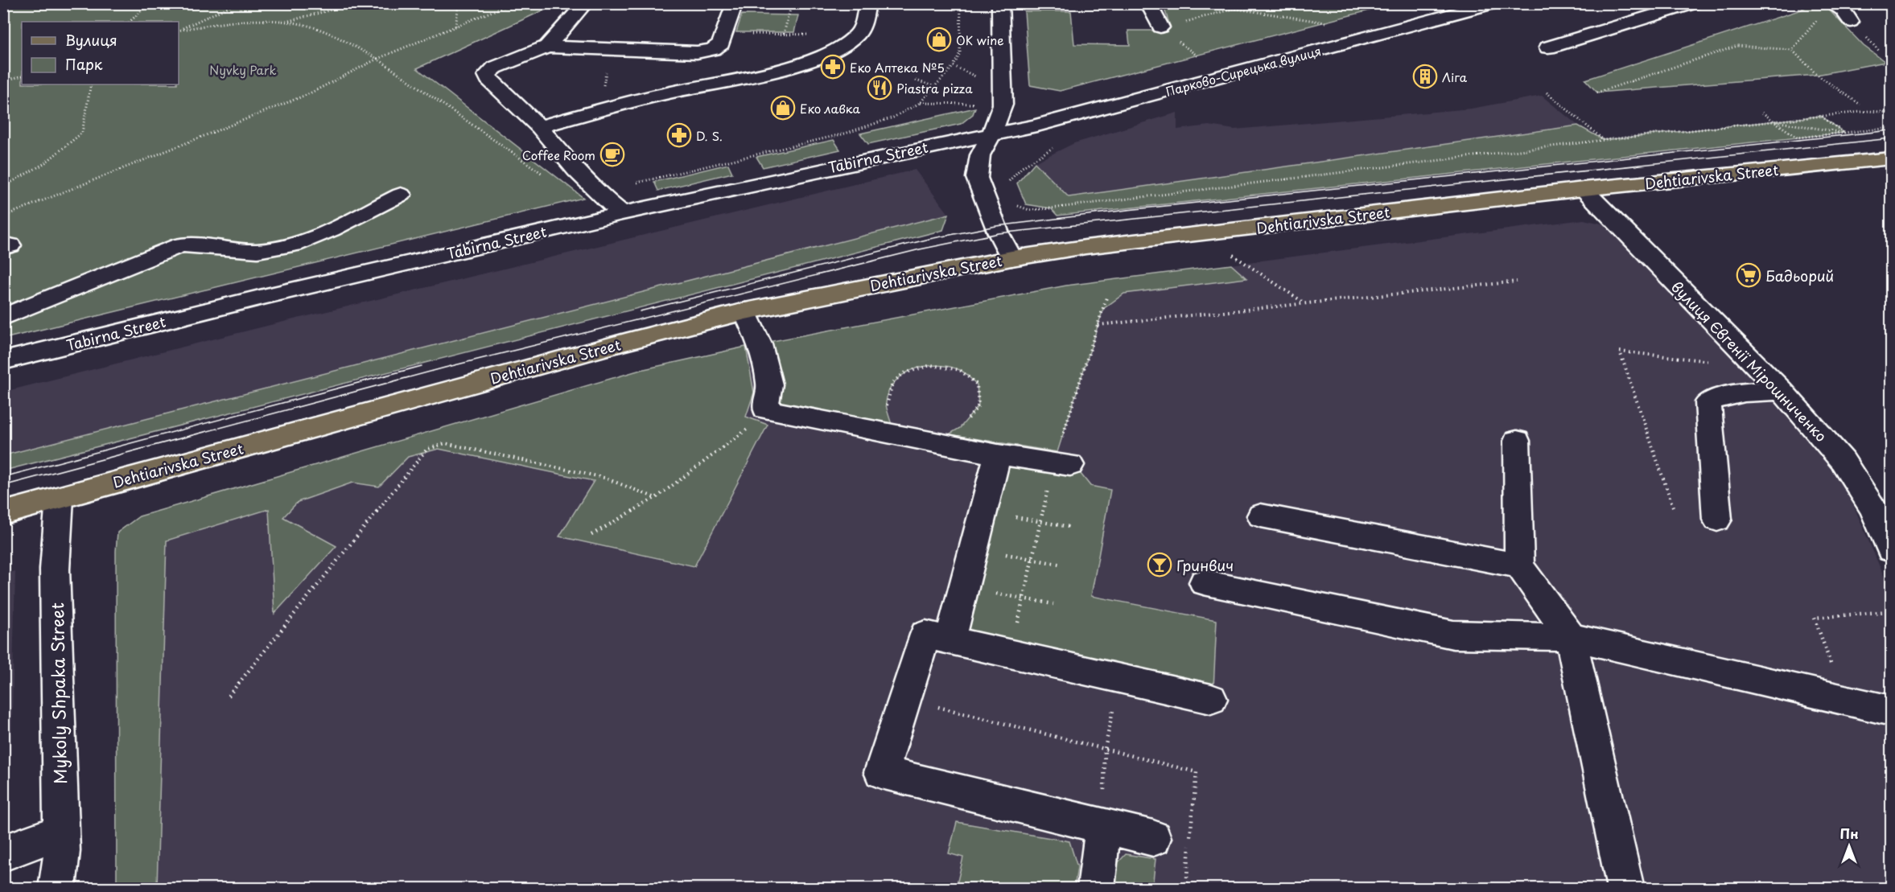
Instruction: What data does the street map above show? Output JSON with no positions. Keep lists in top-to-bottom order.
{
  "streets": {
    "main road": ["Dehtiarivska Street"],
    "street": [
      "Парково-Сирецька вулиця",
      "Tabirna Street",
      "вулиця Євгенії Мірошниченко",
      "Mykoly Shpaka Street"
    ]
  },
  "crossings": [
    ["Парково-Сирецька вулиця", "Tabirna Street"],
    ["Dehtiarivska Street", "вулиця Євгенії Мірошниченко"],
    ["Dehtiarivska Street", "Mykoly Shpaka Street"]
  ],
  "parks": ["Nyvky Park"],
  "places": {
    "shop": ["OK wine", "Еко лавка"],
    "pharmacy": ["Еко Аптека №5", "D. S."],
    "building": ["Ліга"],
    "restaurant": ["Piastra pizza"],
    "cafe": ["Coffee Room"],
    "supermarket": ["Бадьорий"],
    "bar": ["Гринвич"]
  },
  "legend": ["Вулиця", "Парк"],
  "north": "top"
}
